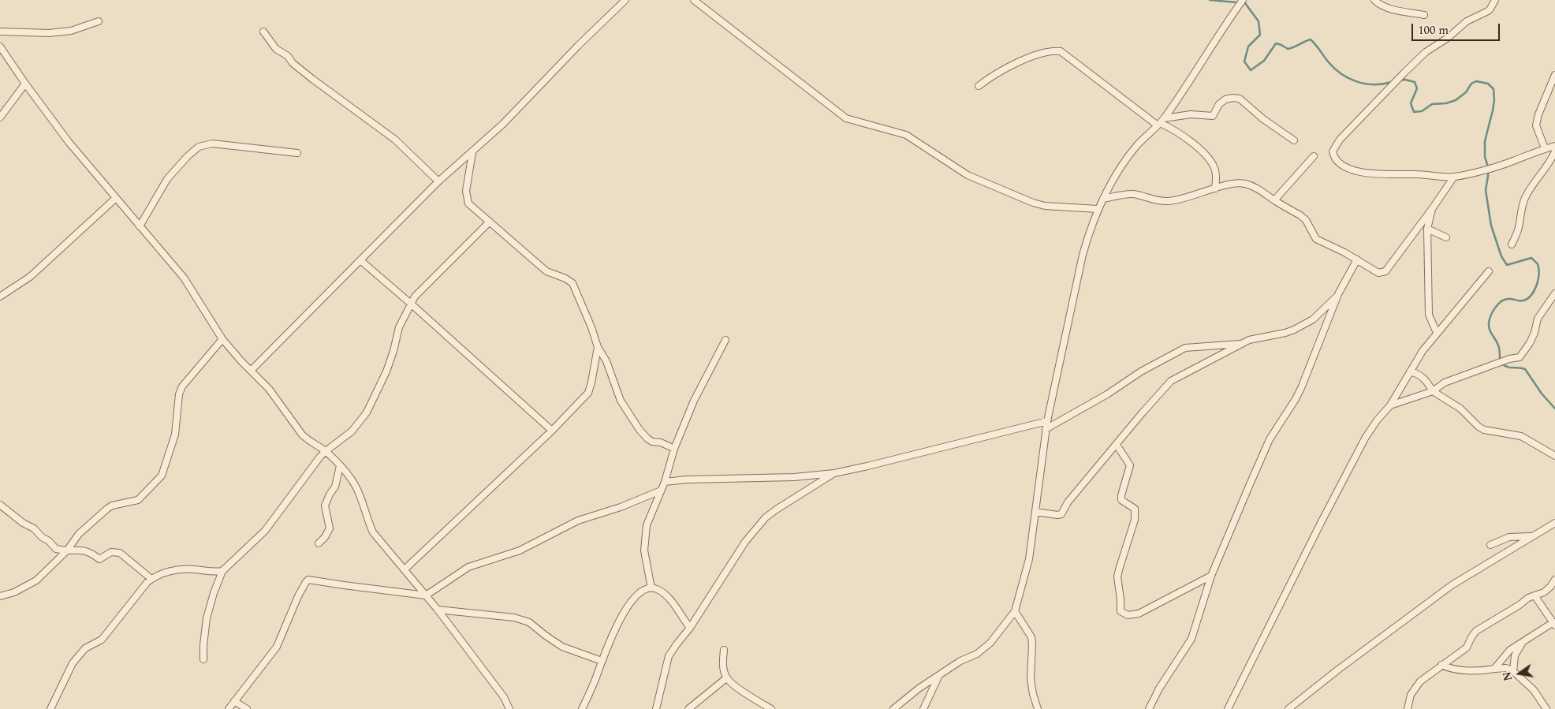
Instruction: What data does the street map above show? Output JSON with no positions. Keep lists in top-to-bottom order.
{
  "scale_bar": "100 m",
  "north": "left"
}
